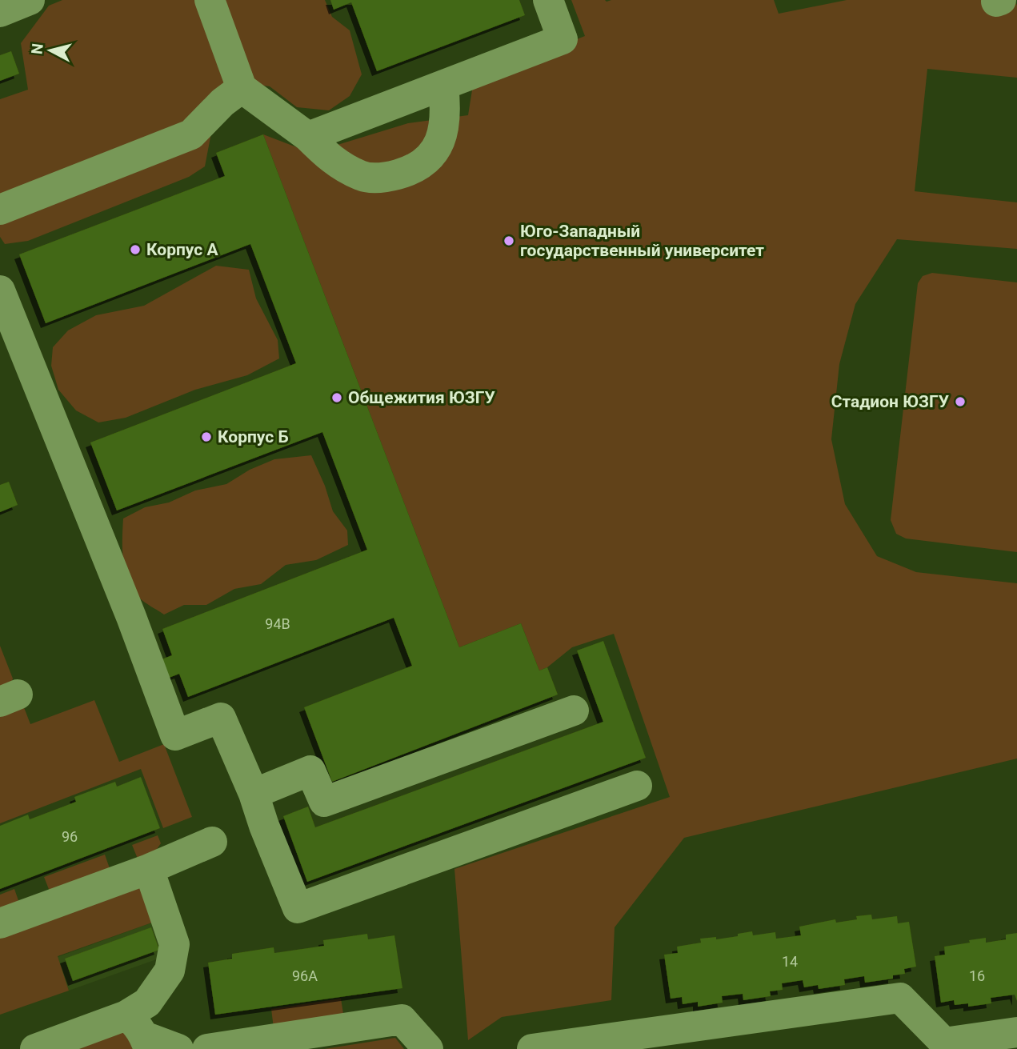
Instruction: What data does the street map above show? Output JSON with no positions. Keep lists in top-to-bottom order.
{
  "places": [
    "Юго-Западный государственный университет",
    "Корпус А",
    "Общежития ЮЗГУ",
    "Стадион ЮЗГУ",
    "Корпус Б"
  ],
  "house_numbers": [
    "94В",
    "96",
    "14",
    "96А",
    "16"
  ],
  "north": "left"
}
